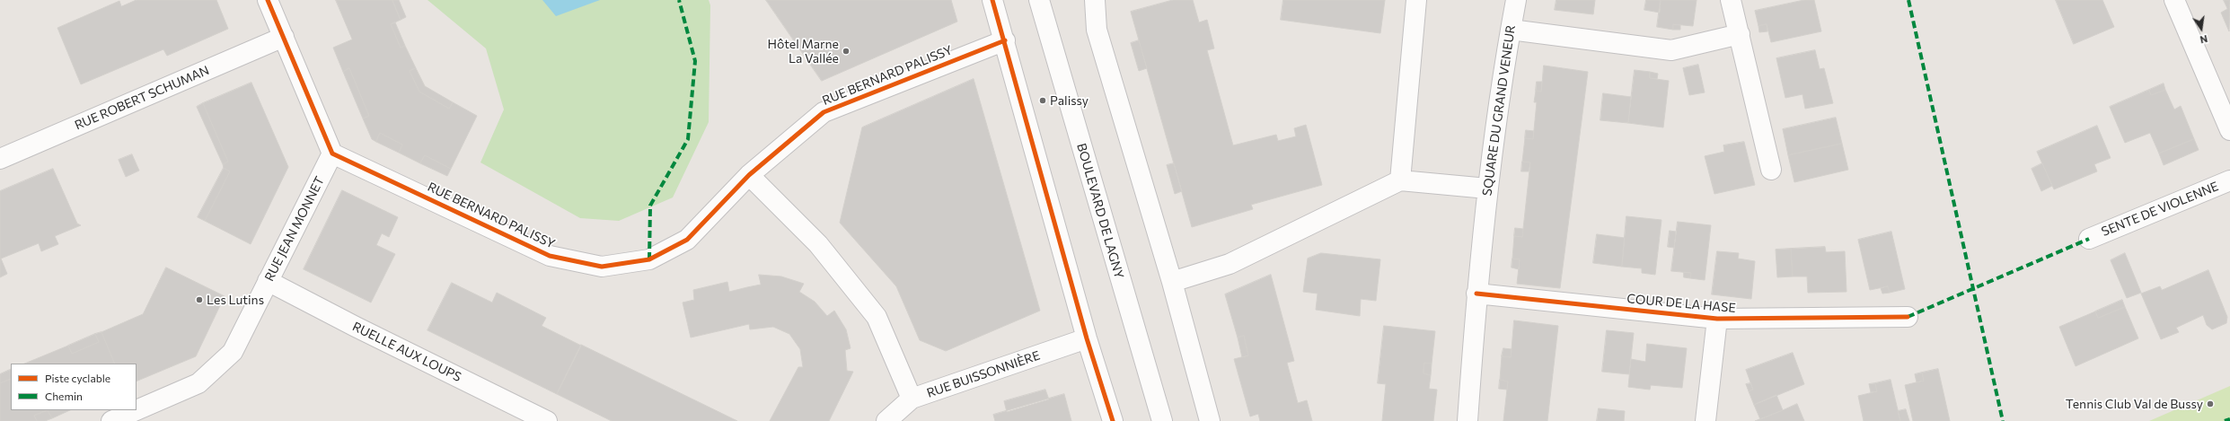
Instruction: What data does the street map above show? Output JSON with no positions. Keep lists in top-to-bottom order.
{
  "streets": {
    "street": [
      "RUE BERNARD PALISSY",
      "RUE ROBERT SCHUMAN",
      "SQUARE DU GRAND VENEUR",
      "SENTE DE VIOLENNE",
      "BOULEVARD DE LAGNY",
      "RUE JEAN MONNET",
      "COUR DE LA HASE",
      "RUELLE AUX LOUPS",
      "RUE BUISSONNIÈRE"
    ]
  },
  "crossings": [
    ["RUE BERNARD PALISSY", "RUE JEAN MONNET"],
    ["SQUARE DU GRAND VENEUR", "COUR DE LA HASE"],
    ["RUE JEAN MONNET", "RUELLE AUX LOUPS"]
  ],
  "places": [
    "Hôtel Marne La Vallée",
    "Palissy",
    "Les Lutins",
    "Tennis Club Val de Bussy"
  ],
  "legend": ["Piste cyclable", "Chemin"],
  "north": "bottom"
}
